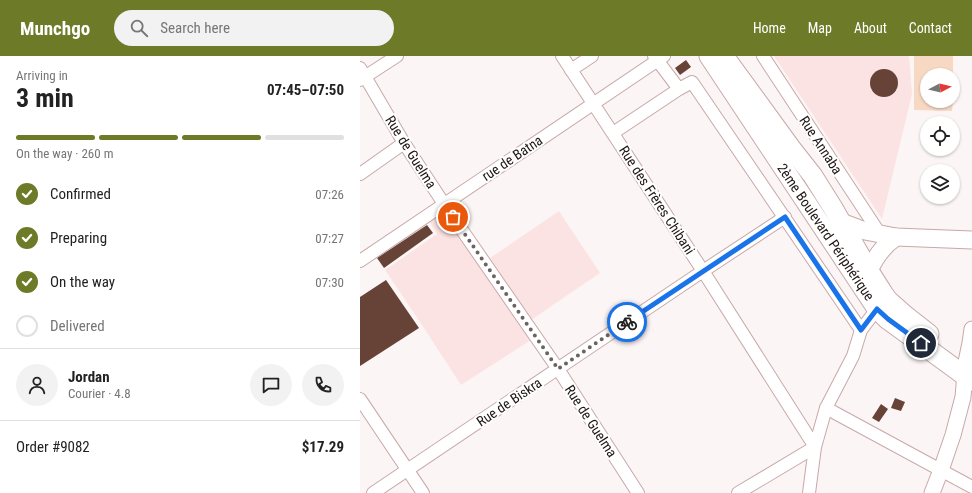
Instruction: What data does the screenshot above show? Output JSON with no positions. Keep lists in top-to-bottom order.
{
  "streets": {
    "main road": ["2ème Boulevard Périphérique"],
    "street": [
      "Rue Annaba",
      "Rue de Guelma",
      "rue de Batna",
      "Rue des Frères Chibani",
      "Rue de Biskra"
    ]
  },
  "crossings": [
    ["Rue de Guelma", "rue de Batna"],
    ["Rue de Guelma", "Rue de Biskra"],
    ["rue de Batna", "Rue des Frères Chibani"],
    ["Rue des Frères Chibani", "Rue de Biskra"]
  ],
  "north": "right",
  "page": {
    "header": "Munchgo",
    "search": "Search here",
    "nav": [
      "Home",
      "Map",
      "About",
      "Contact"
    ],
    "heading": ["3 min", "Arriving in", "07:45–07:50"],
    "panel": [
      "Jordan",
      "Courier · 4.8",
      "Order #9082",
      "$17.29"
    ],
    "bar": "On the way · 260 m",
    "list": [
      ["Confirmed", "07:26"],
      ["Preparing", "07:27"],
      ["On the way", "07:30"],
      "Delivered"
    ]
  }
}
